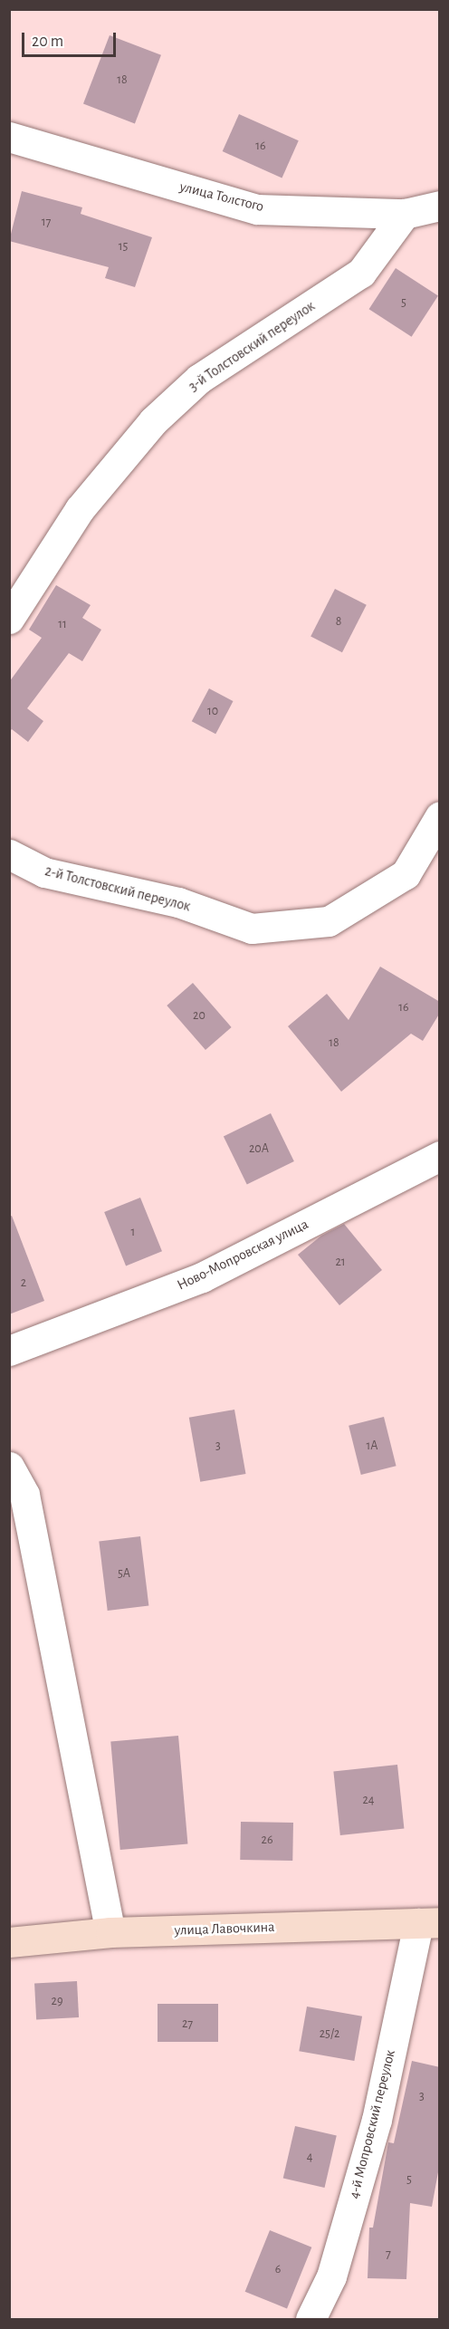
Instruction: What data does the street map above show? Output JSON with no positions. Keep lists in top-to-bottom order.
{
  "streets": {
    "main road": ["улица Лавочкина"],
    "street": [
      "улица Толстого",
      "3-й Толстовский переулок",
      "2-й Толстовский переулок",
      "Ново-Мопровская улица",
      "4-й Мопровский переулок"
    ]
  },
  "crossings": [
    ["улица Толстого", "3-й Толстовский переулок"],
    ["улица Лавочкина", "4-й Мопровский переулок"]
  ],
  "house_numbers": [
    "18",
    "16",
    "17",
    "15",
    "5",
    "8",
    "11",
    "10",
    "16",
    "20",
    "18",
    "20А",
    "1",
    "21",
    "2",
    "3",
    "1А",
    "5А",
    "24",
    "26",
    "29",
    "27",
    "25/2",
    "3",
    "4",
    "5",
    "7",
    "6"
  ],
  "scale_bar": "20 m"
}
